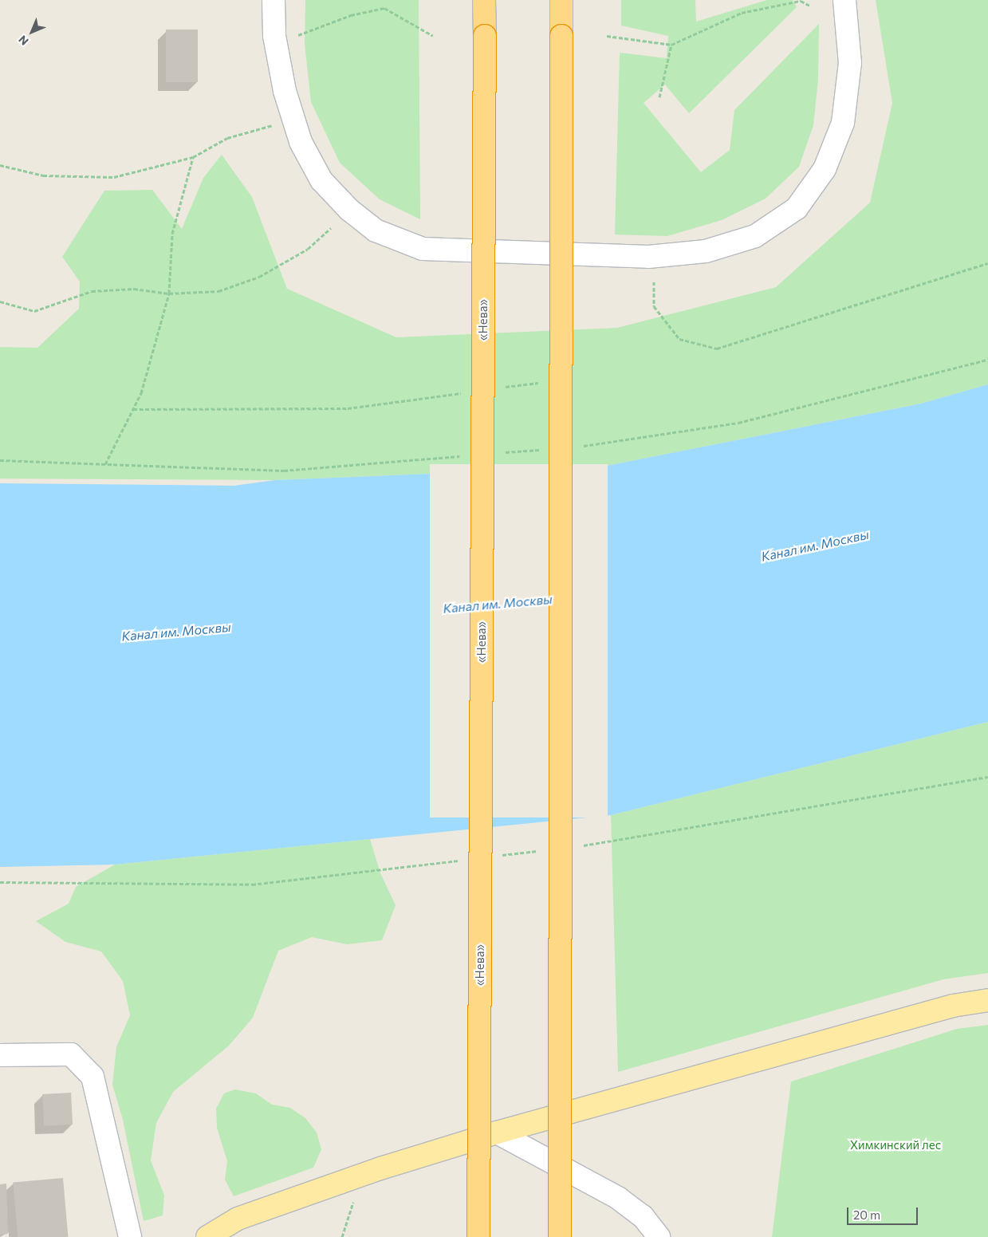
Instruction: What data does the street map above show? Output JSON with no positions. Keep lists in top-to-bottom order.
{
  "streets": {
    "highway": ["«Нева»"]
  },
  "water": ["Канал им. Москвы"],
  "parks": ["Химкинский лес"],
  "scale_bar": "20 m",
  "north": "bottom left"
}
